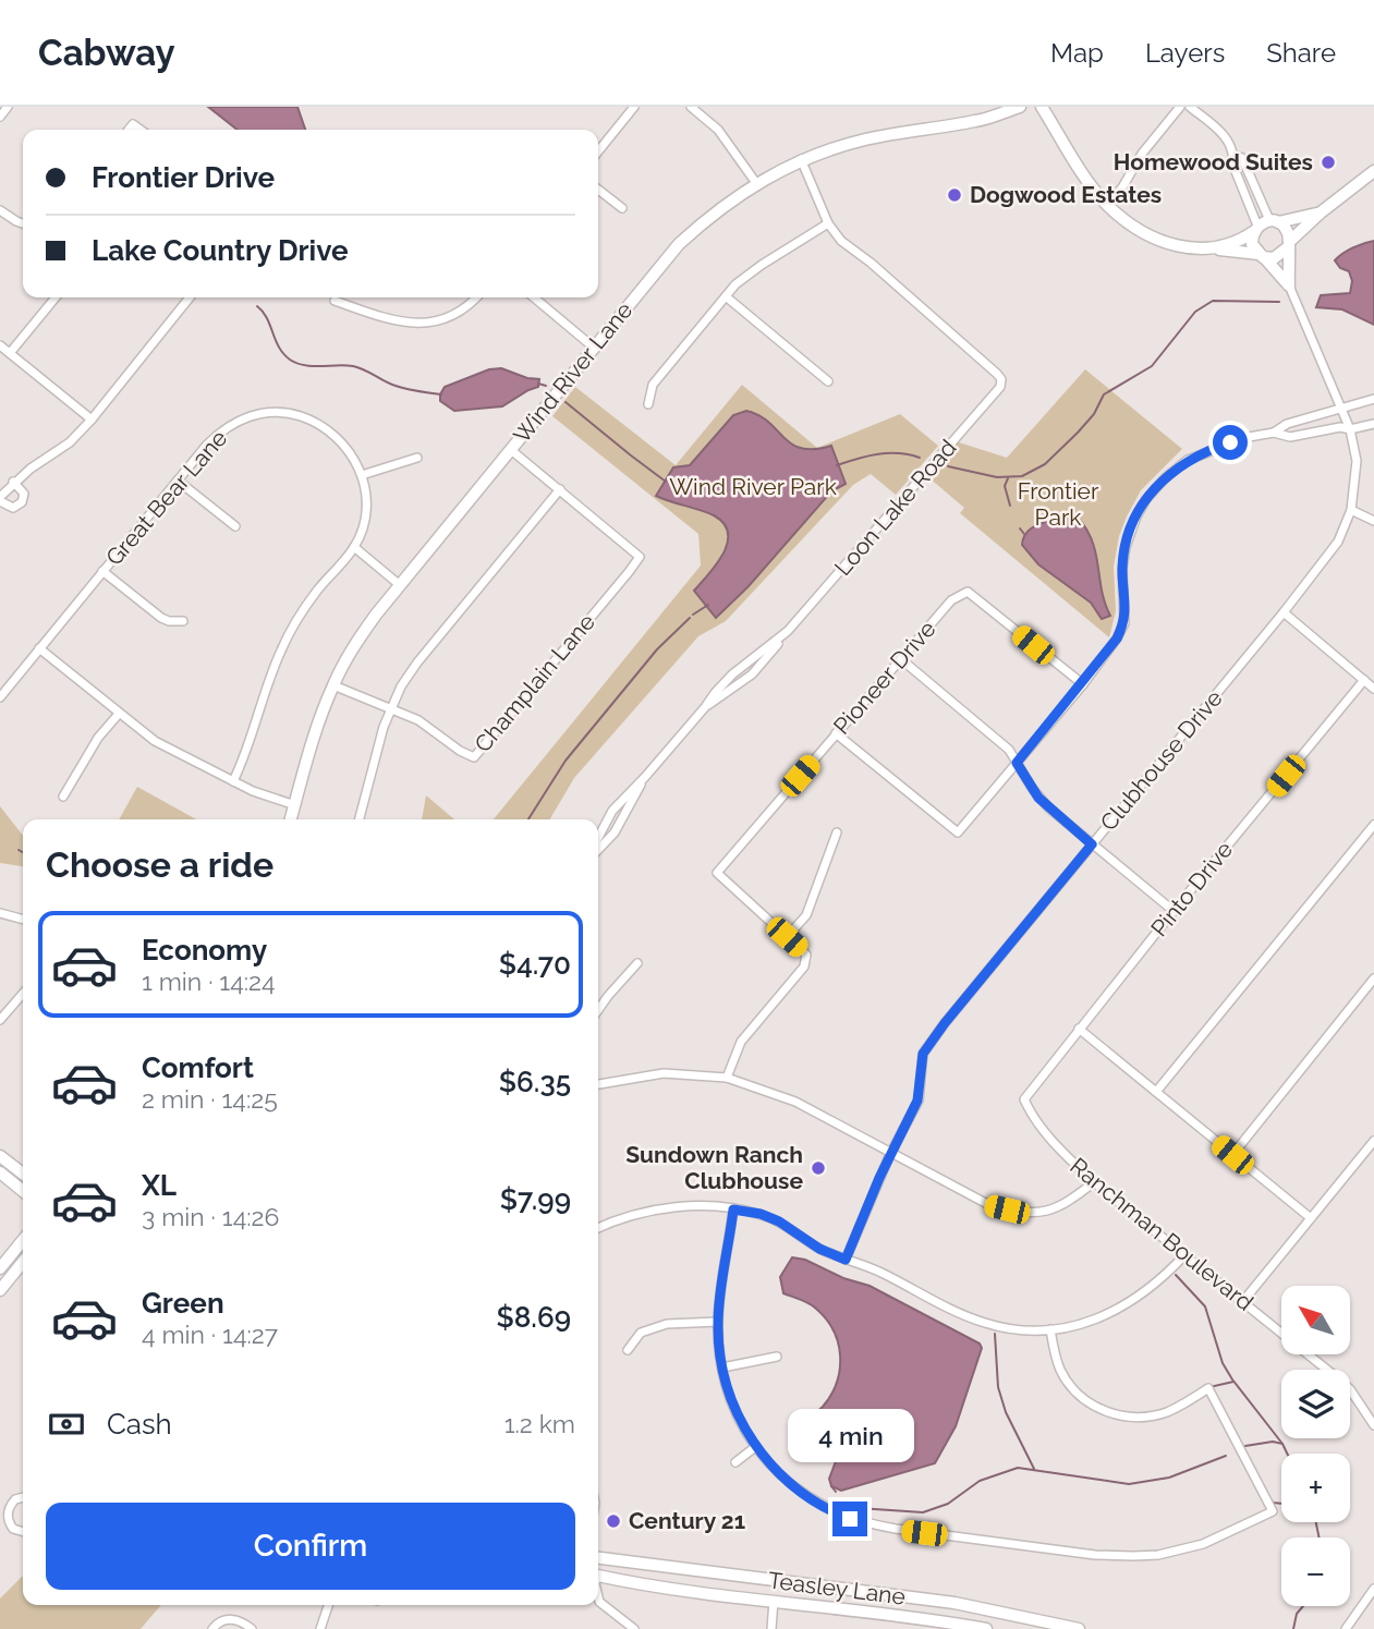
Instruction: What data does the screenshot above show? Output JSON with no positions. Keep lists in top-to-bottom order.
{
  "streets": {
    "street": [
      "Wind River Lane",
      "Great Bear Lane",
      "Loon Lake Road",
      "Pioneer Drive",
      "Champlain Lane",
      "Clubhouse Drive",
      "Pinto Drive",
      "Ranchman Boulevard",
      "Teasley Lane"
    ]
  },
  "crossings": [
    ["Wind River Lane", "Champlain Lane"],
    ["Pinto Drive", "Ranchman Boulevard"]
  ],
  "parks": ["Wind River Park", "Frontier Park"],
  "places": [
    "Homewood Suites",
    "Dogwood Estates",
    "Sundown Ranch Clubhouse",
    "Century 21"
  ],
  "north": "top left",
  "page": {
    "header": "Cabway",
    "nav": ["Map", "Layers", "Share"],
    "banner": ["Frontier Drive", "Lake Country Drive"],
    "heading": "Choose a ride",
    "list": [
      {
        "name": "Economy",
        "note": "1 min · 14:24",
        "value": "$4.70"
      },
      {
        "name": "Comfort",
        "note": "2 min · 14:25",
        "value": "$6.35"
      },
      {
        "name": "XL",
        "note": "3 min · 14:26",
        "value": "$7.99"
      },
      {
        "name": "Green",
        "note": "4 min · 14:27",
        "value": "$8.69"
      }
    ],
    "map_buttons": ["+", "−"],
    "pay": ["Cash", "1.2 km"],
    "bubble": "4 min",
    "buttons": "Confirm"
  }
}
